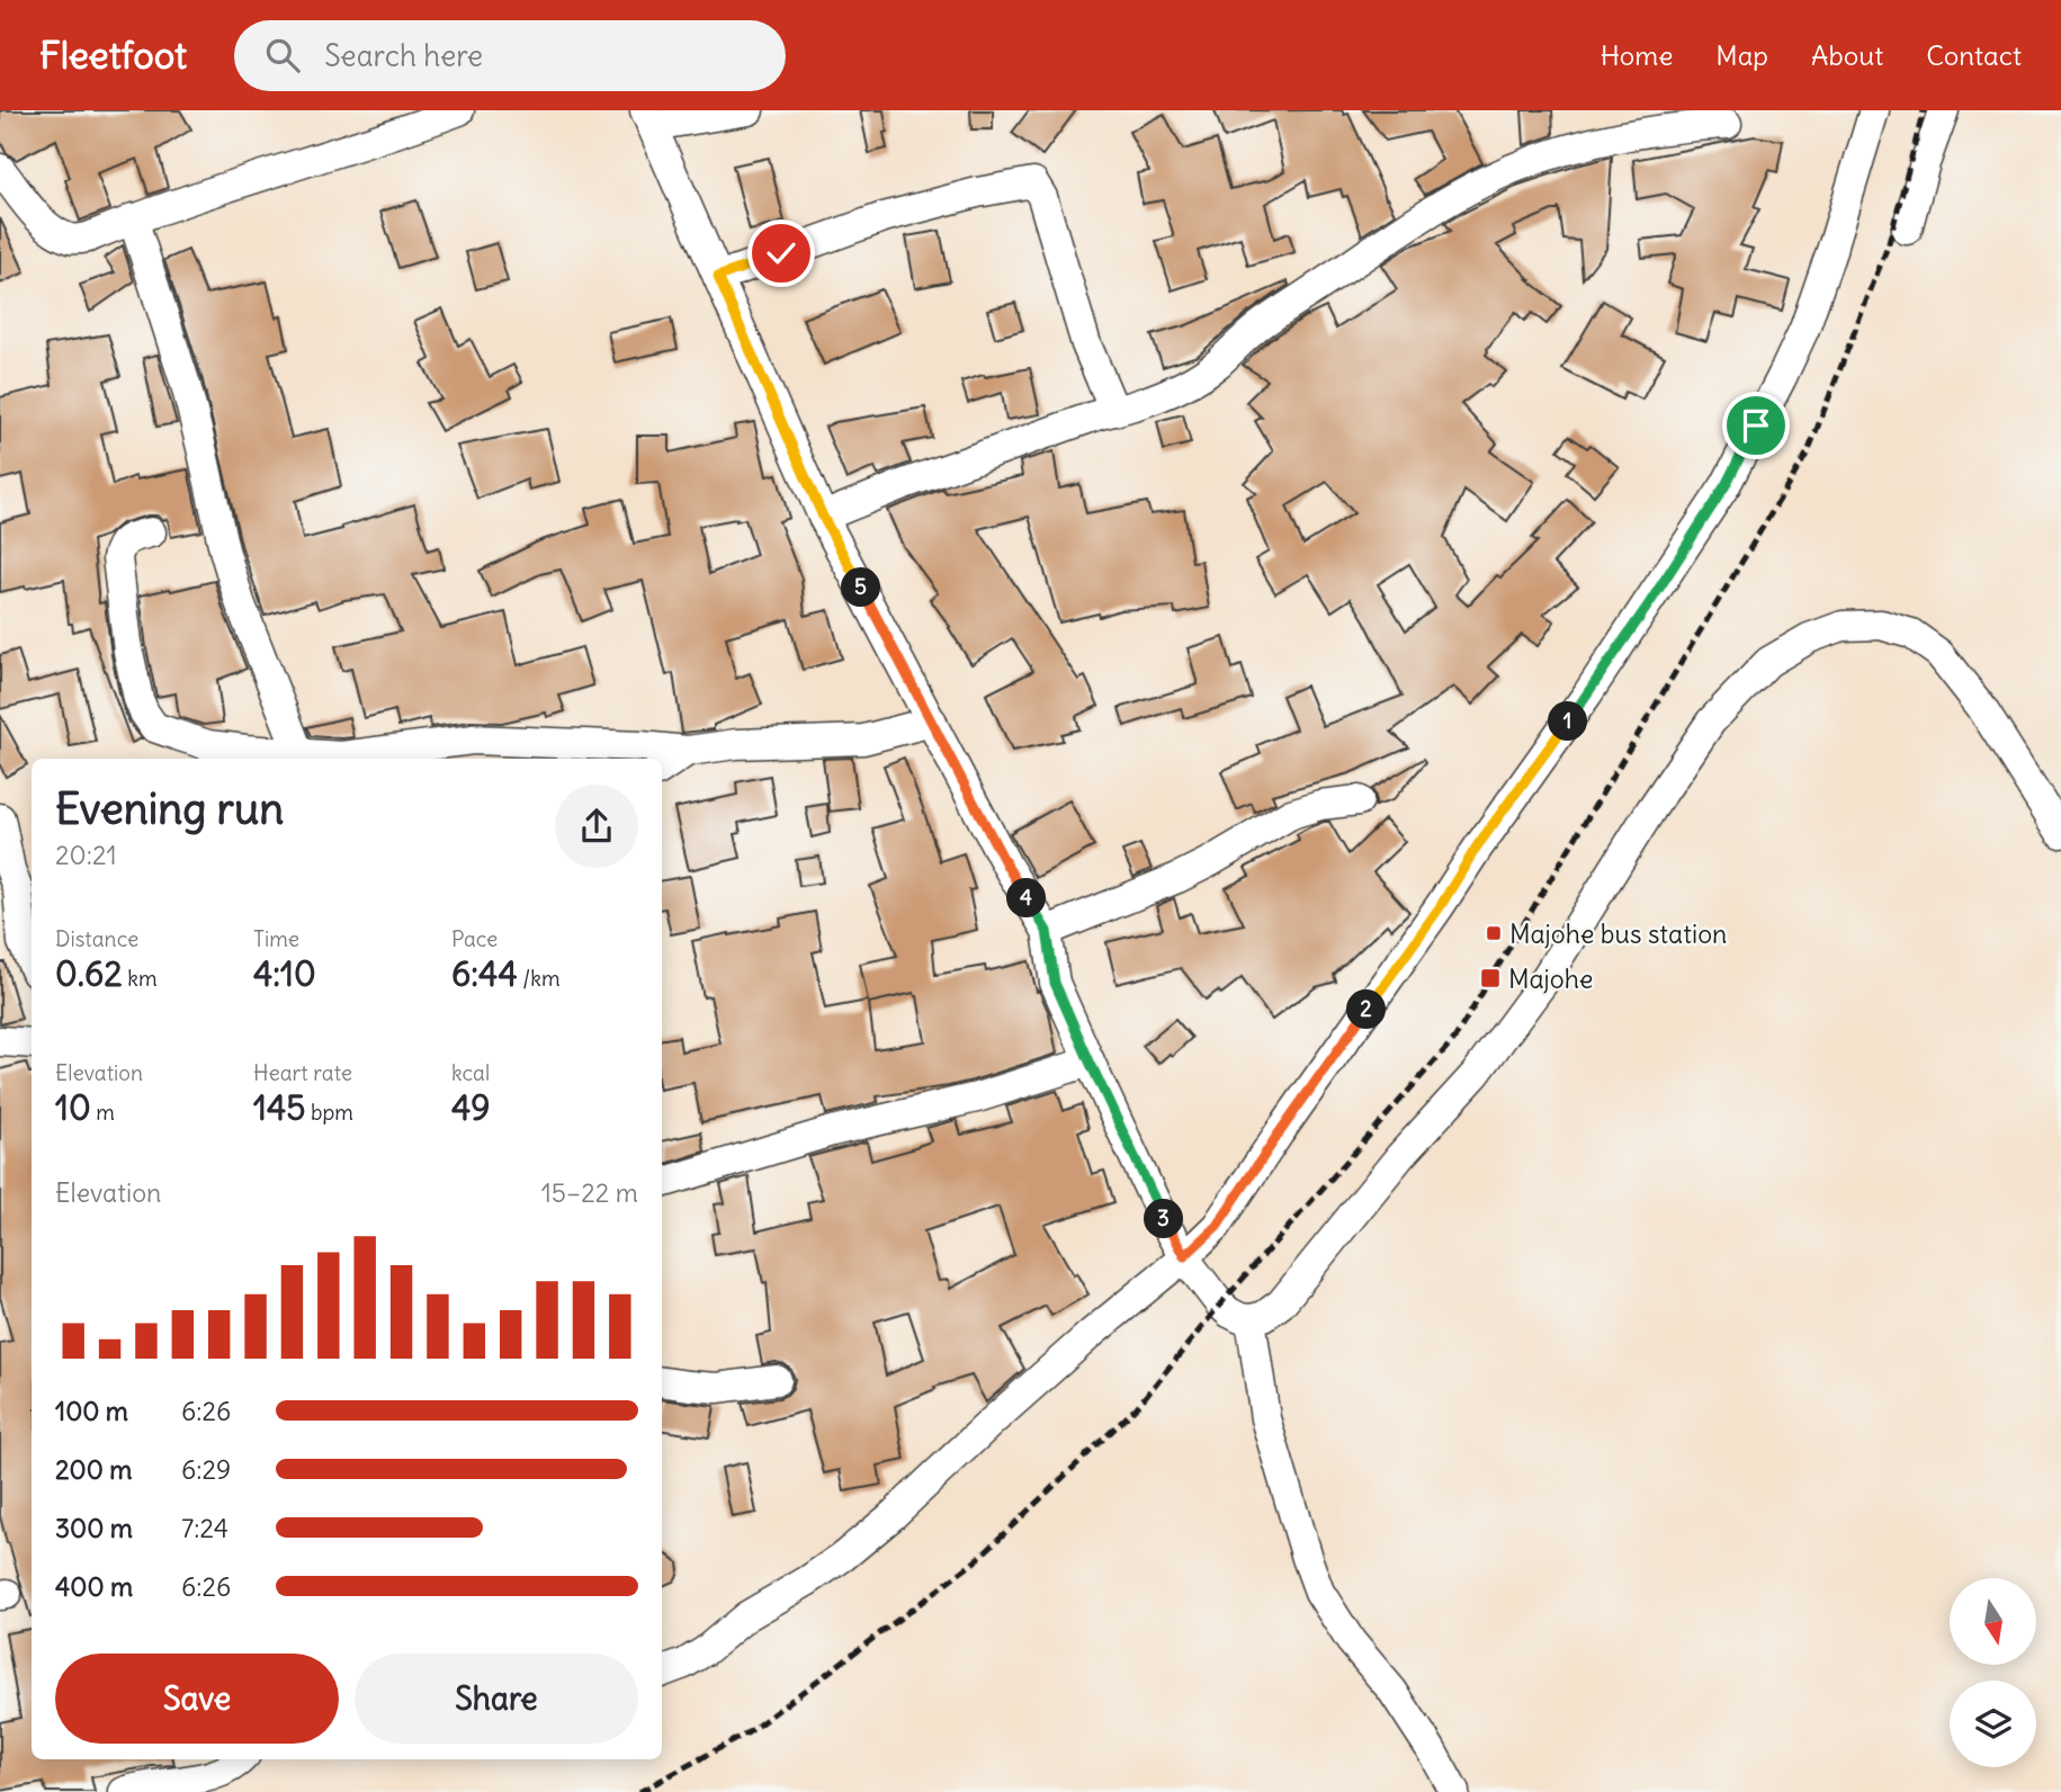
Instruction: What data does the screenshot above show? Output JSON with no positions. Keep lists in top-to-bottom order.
{
  "places": {
    "transit": ["Majohe bus station", "Majohe"]
  },
  "north": "bottom",
  "page": {
    "header": "Fleetfoot",
    "search": "Search here",
    "nav": [
      "Home",
      "Map",
      "About",
      "Contact"
    ],
    "pins": [
      "5",
      "1",
      "4",
      "2",
      "3"
    ],
    "heading": ["Evening run", "20:21"],
    "stats": [
      ["Distance", "0.62 km"],
      ["Time", "4:10"],
      ["Pace", "6:44 /km"],
      ["Elevation", "10 m"],
      ["Heart rate", "145 bpm"],
      ["kcal", "49"]
    ],
    "chart": ["Elevation", "15–22 m"],
    "list": [
      {
        "name": "100 m",
        "note": "6:26"
      },
      {
        "name": "200 m",
        "note": "6:29"
      },
      {
        "name": "300 m",
        "note": "7:24"
      },
      {
        "name": "400 m",
        "note": "6:26"
      }
    ],
    "buttons": ["Save", "Share"]
  }
}
